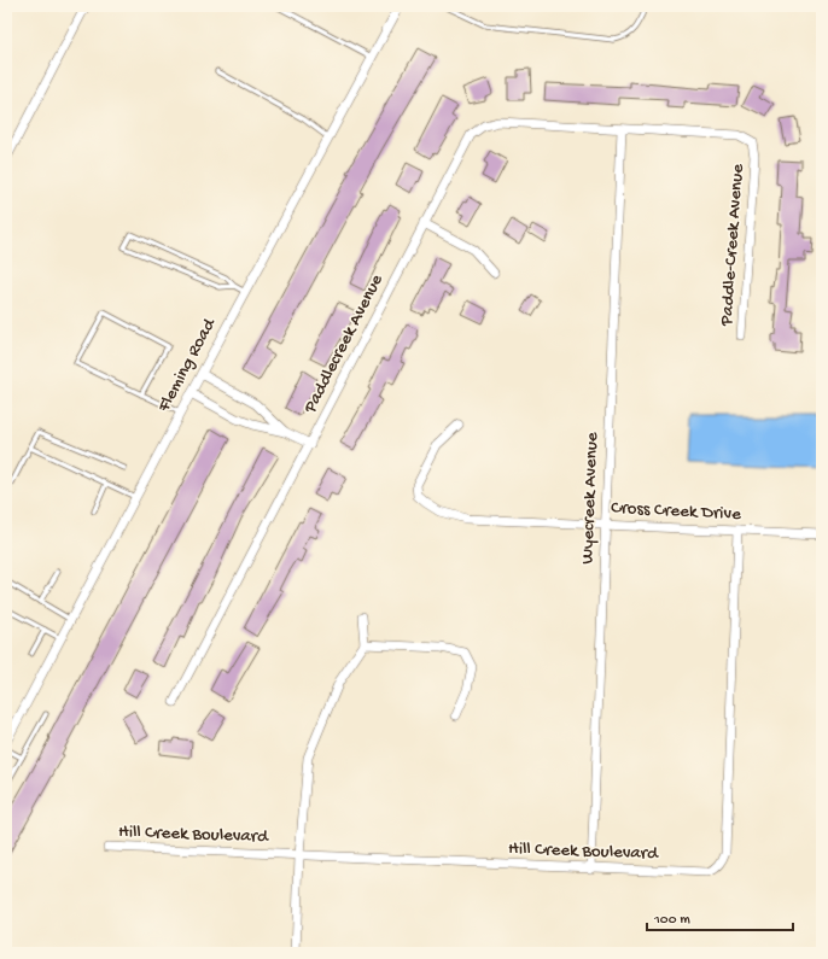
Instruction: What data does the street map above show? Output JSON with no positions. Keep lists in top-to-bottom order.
{
  "streets": {
    "street": [
      "Paddle-Creek Avenue",
      "Paddlecreek Avenue",
      "Fleming Road",
      "Wyecreek Avenue",
      "Cross Creek Drive",
      "Hill Creek Boulevard"
    ]
  },
  "crossings": [
    ["Paddle-Creek Avenue", "Paddlecreek Avenue"],
    ["Paddle-Creek Avenue", "Wyecreek Avenue"],
    ["Paddlecreek Avenue", "Wyecreek Avenue"],
    ["Wyecreek Avenue", "Cross Creek Drive"],
    ["Wyecreek Avenue", "Hill Creek Boulevard"],
    ["Cross Creek Drive", "Hill Creek Boulevard"]
  ],
  "scale_bar": "100 m"
}
